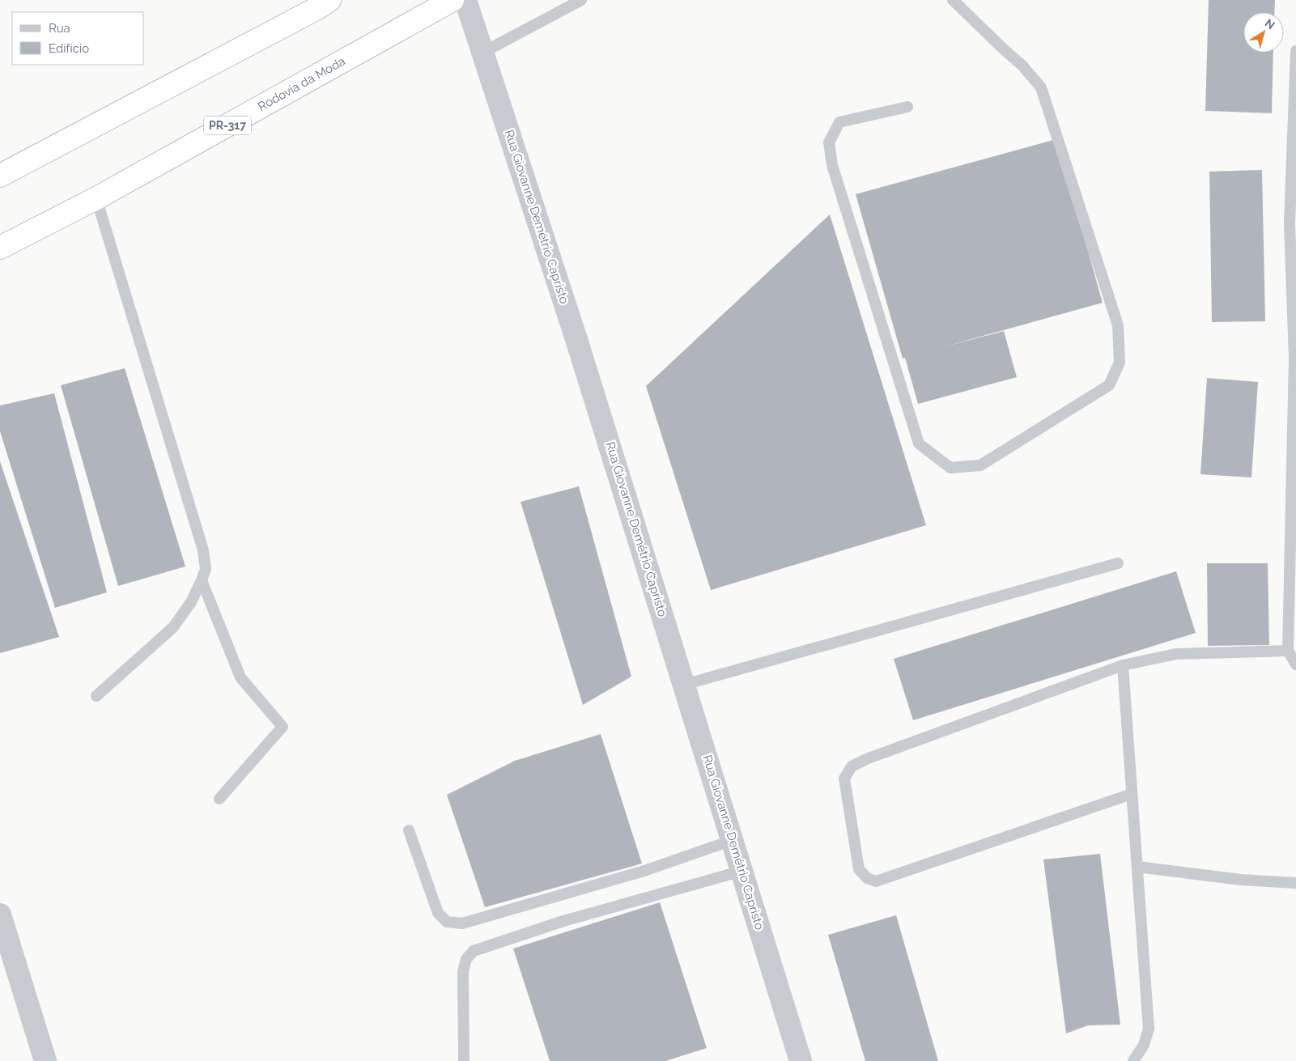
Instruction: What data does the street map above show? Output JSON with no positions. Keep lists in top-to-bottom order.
{
  "streets": {
    "highway": ["Rodovia da Moda", "PR-317"],
    "street": ["Rua Giovanne Demétrio Capristo"]
  },
  "legend": ["Rua", "Edifício"],
  "north": "top right"
}
